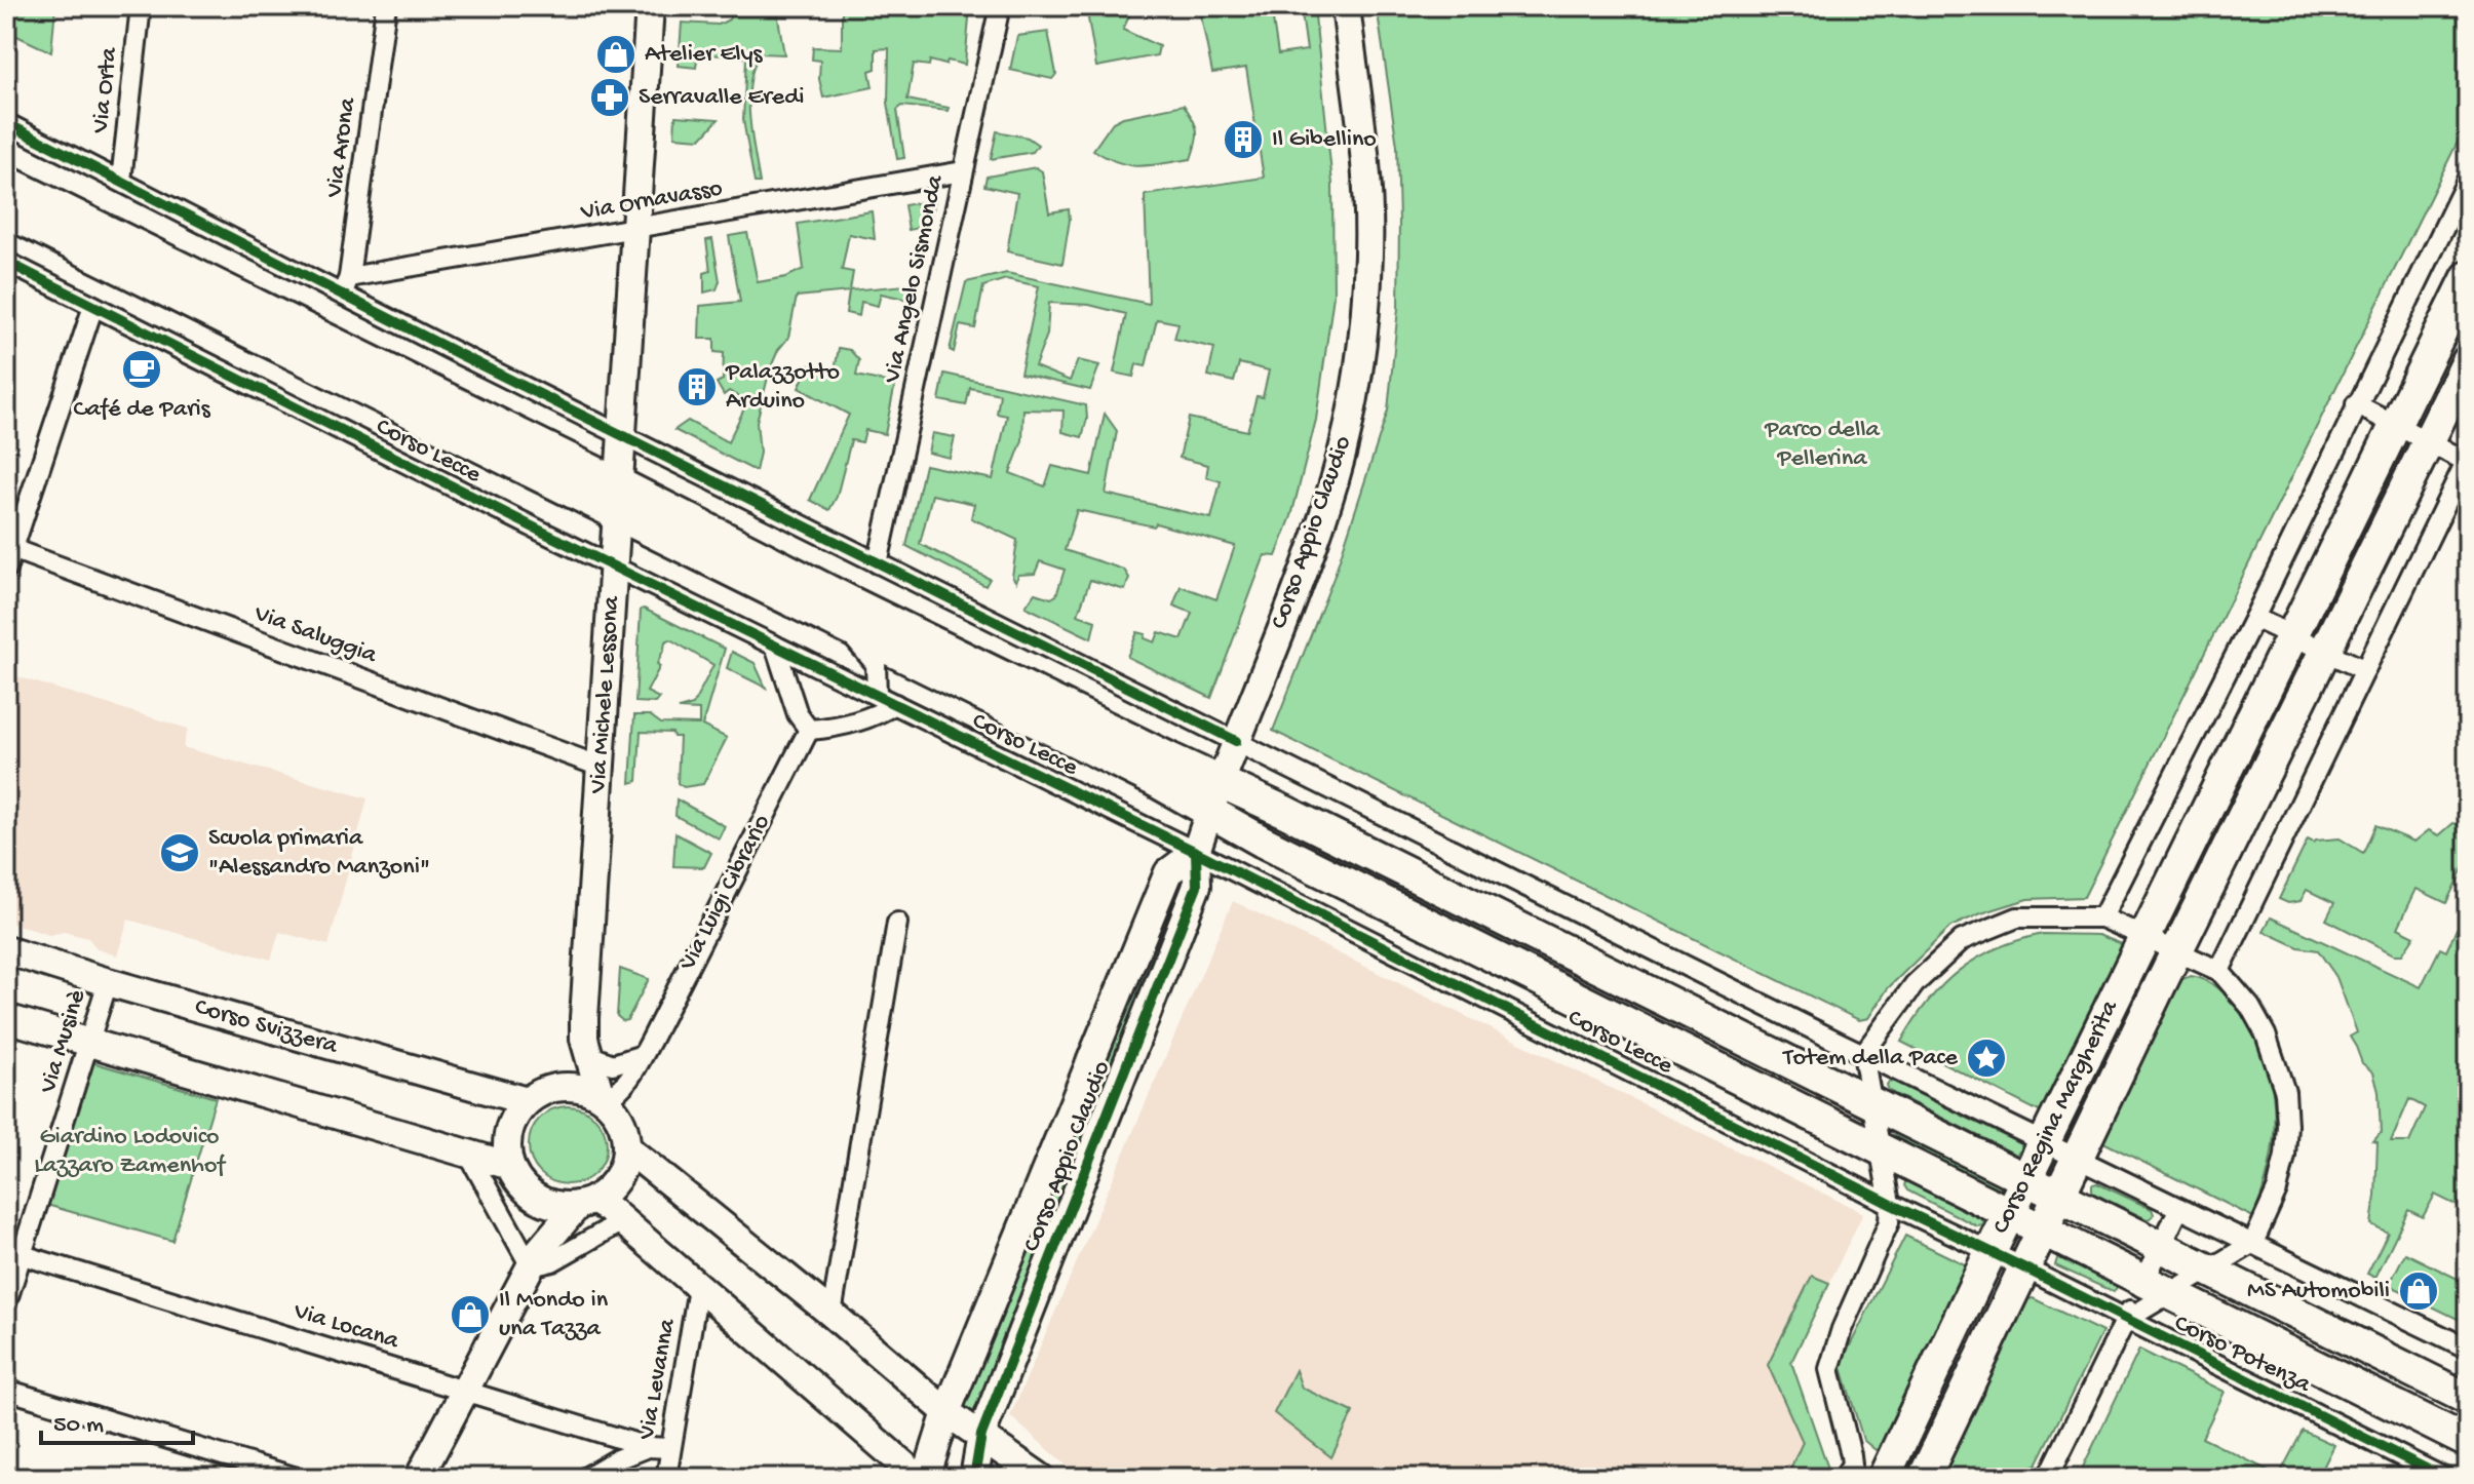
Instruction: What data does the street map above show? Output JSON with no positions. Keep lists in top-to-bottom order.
{
  "streets": {
    "main road": ["Corso Lecce", "Corso Regina Margherita", "Corso Potenza"],
    "street": [
      "Via Orta",
      "Via Arona",
      "Via Ornavasso",
      "Via Angelo Sismonda",
      "Corso Appio Claudio",
      "Via Saluggia",
      "Via Michele Lessona",
      "Via Luigi Cibrario",
      "Corso Svizzera",
      "Via Musinè",
      "Via Locana",
      "Via Levanna"
    ]
  },
  "crossings": [
    ["Via Arona", "Via Ornavasso"],
    ["Via Ornavasso", "Via Angelo Sismonda"],
    ["Via Ornavasso", "Via Michele Lessona"],
    ["Corso Lecce", "Corso Appio Claudio"],
    ["Corso Lecce", "Via Michele Lessona"],
    ["Corso Lecce", "Corso Regina Margherita"],
    ["Corso Lecce", "Corso Potenza"],
    ["Via Saluggia", "Via Michele Lessona"],
    ["Via Michele Lessona", "Via Luigi Cibrario"],
    ["Via Michele Lessona", "Corso Svizzera"],
    ["Via Luigi Cibrario", "Corso Svizzera"],
    ["Corso Svizzera", "Via Musinè"],
    ["Via Musinè", "Via Locana"],
    ["Corso Regina Margherita", "Corso Potenza"],
    ["Via Locana", "Via Levanna"]
  ],
  "parks": ["Parco della Pellerina", "Giardino Lodovico Lazzaro Zamenhof"],
  "places": {
    "shop": ["Atelier Elys", "MS Automobili", "Il Mondo in una Tazza"],
    "pharmacy": ["Serravalle Eredi"],
    "building": ["Il Gibellino", "Palazzotto Arduino"],
    "cafe": ["Café de Paris"],
    "school or university": ["Scuola primaria \"Alessandro Manzoni\""],
    "place": ["Totem della Pace"]
  },
  "scale_bar": "50 m"
}
